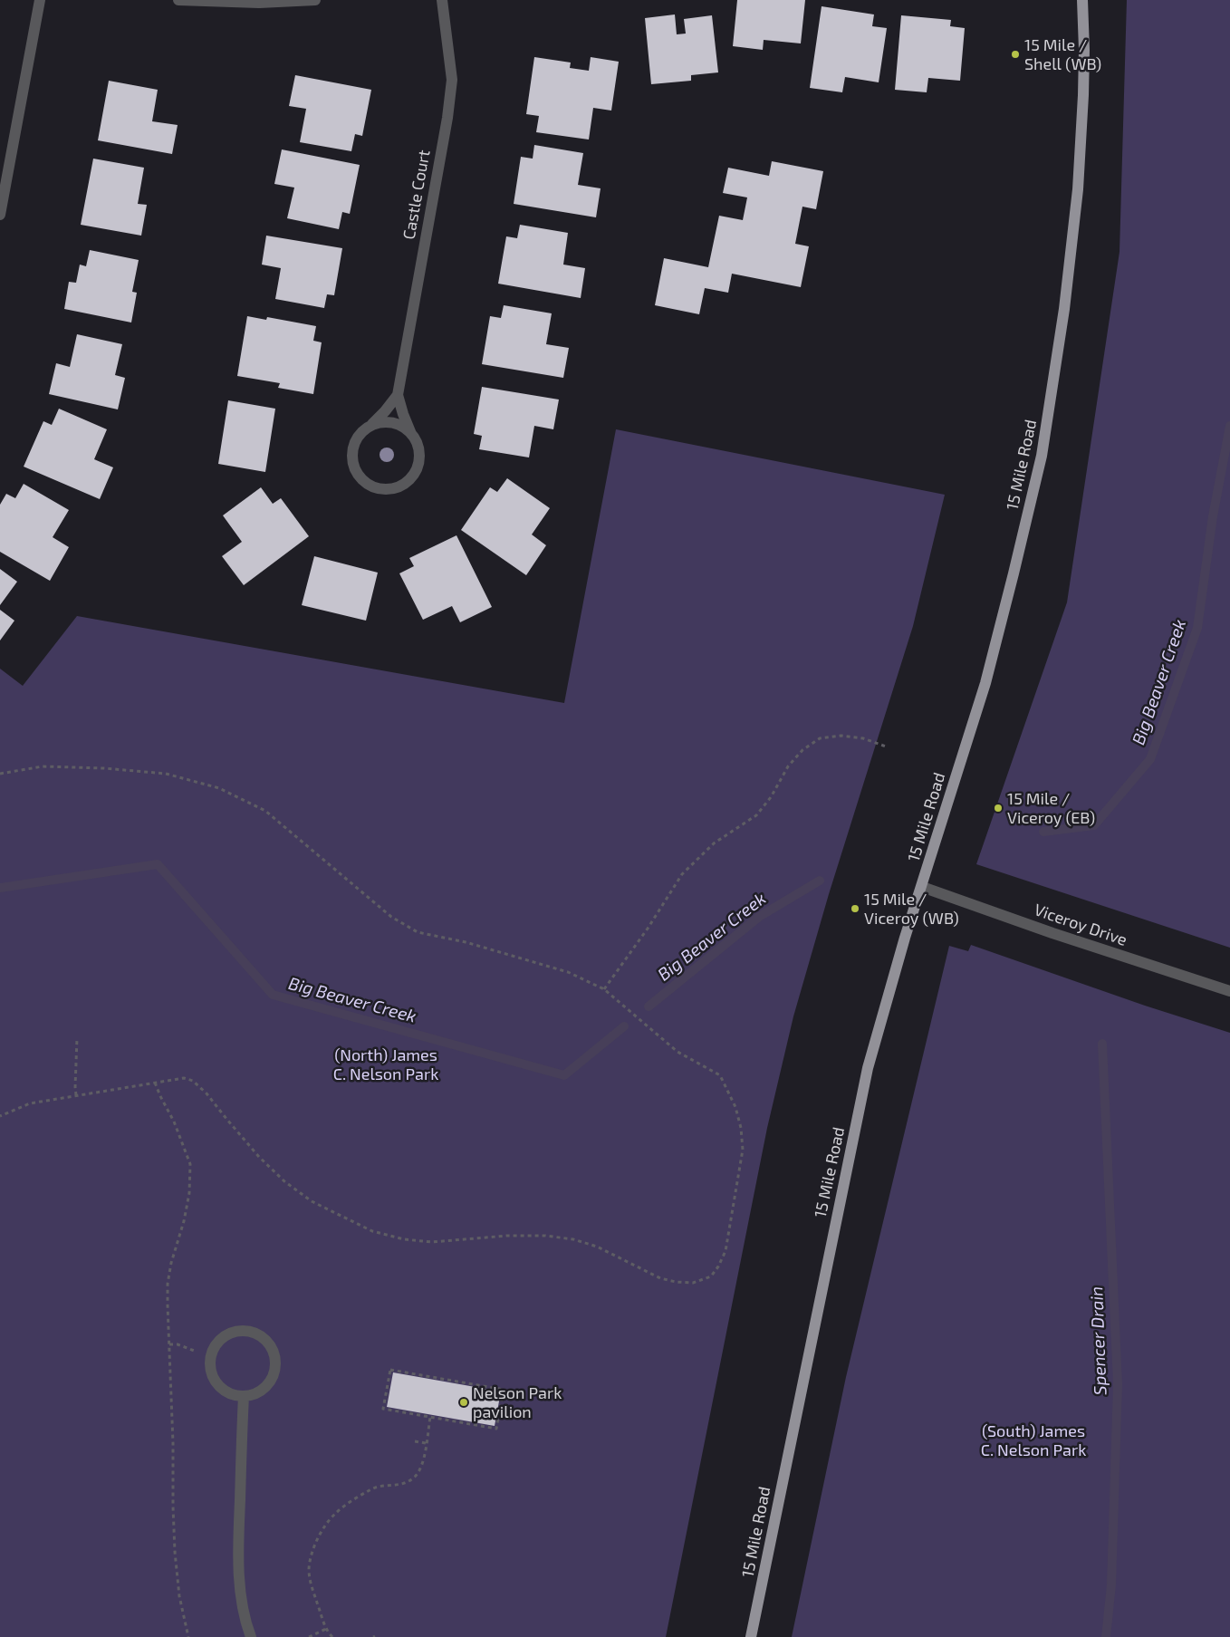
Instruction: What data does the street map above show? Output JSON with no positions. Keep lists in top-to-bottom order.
{
  "streets": {
    "main road": ["15 Mile Road"],
    "street": ["Castle Court", "Viceroy Drive"]
  },
  "crossings": [
    ["15 Mile Road", "Viceroy Drive"]
  ],
  "water": ["Big Beaver Creek", "Spencer Drain"],
  "parks": ["(North) James C. Nelson Park", "(South) James C. Nelson Park"],
  "places": [
    "15 Mile / Shell (WB)",
    "15 Mile / Viceroy (EB)",
    "15 Mile / Viceroy (WB)",
    "Nelson Park pavilion"
  ]
}
